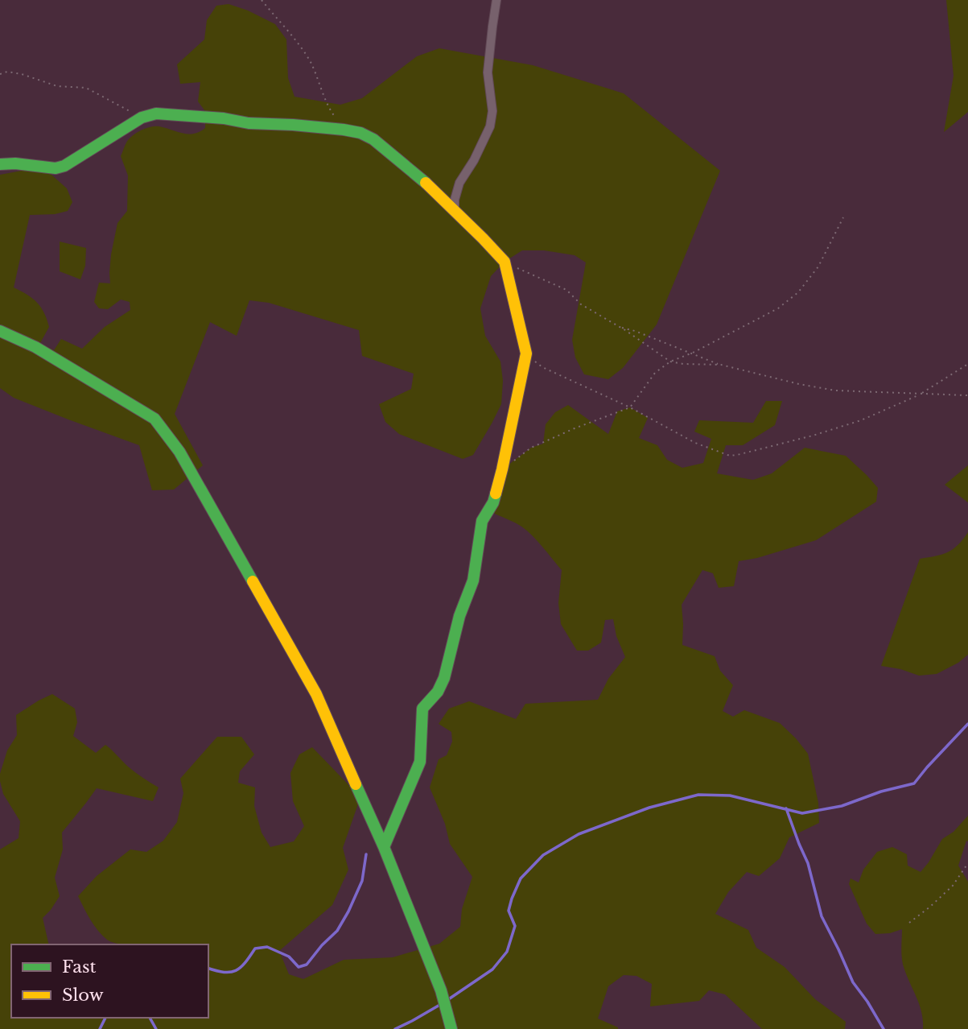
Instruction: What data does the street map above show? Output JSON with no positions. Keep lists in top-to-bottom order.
{
  "legend": ["Fast", "Slow"]
}
